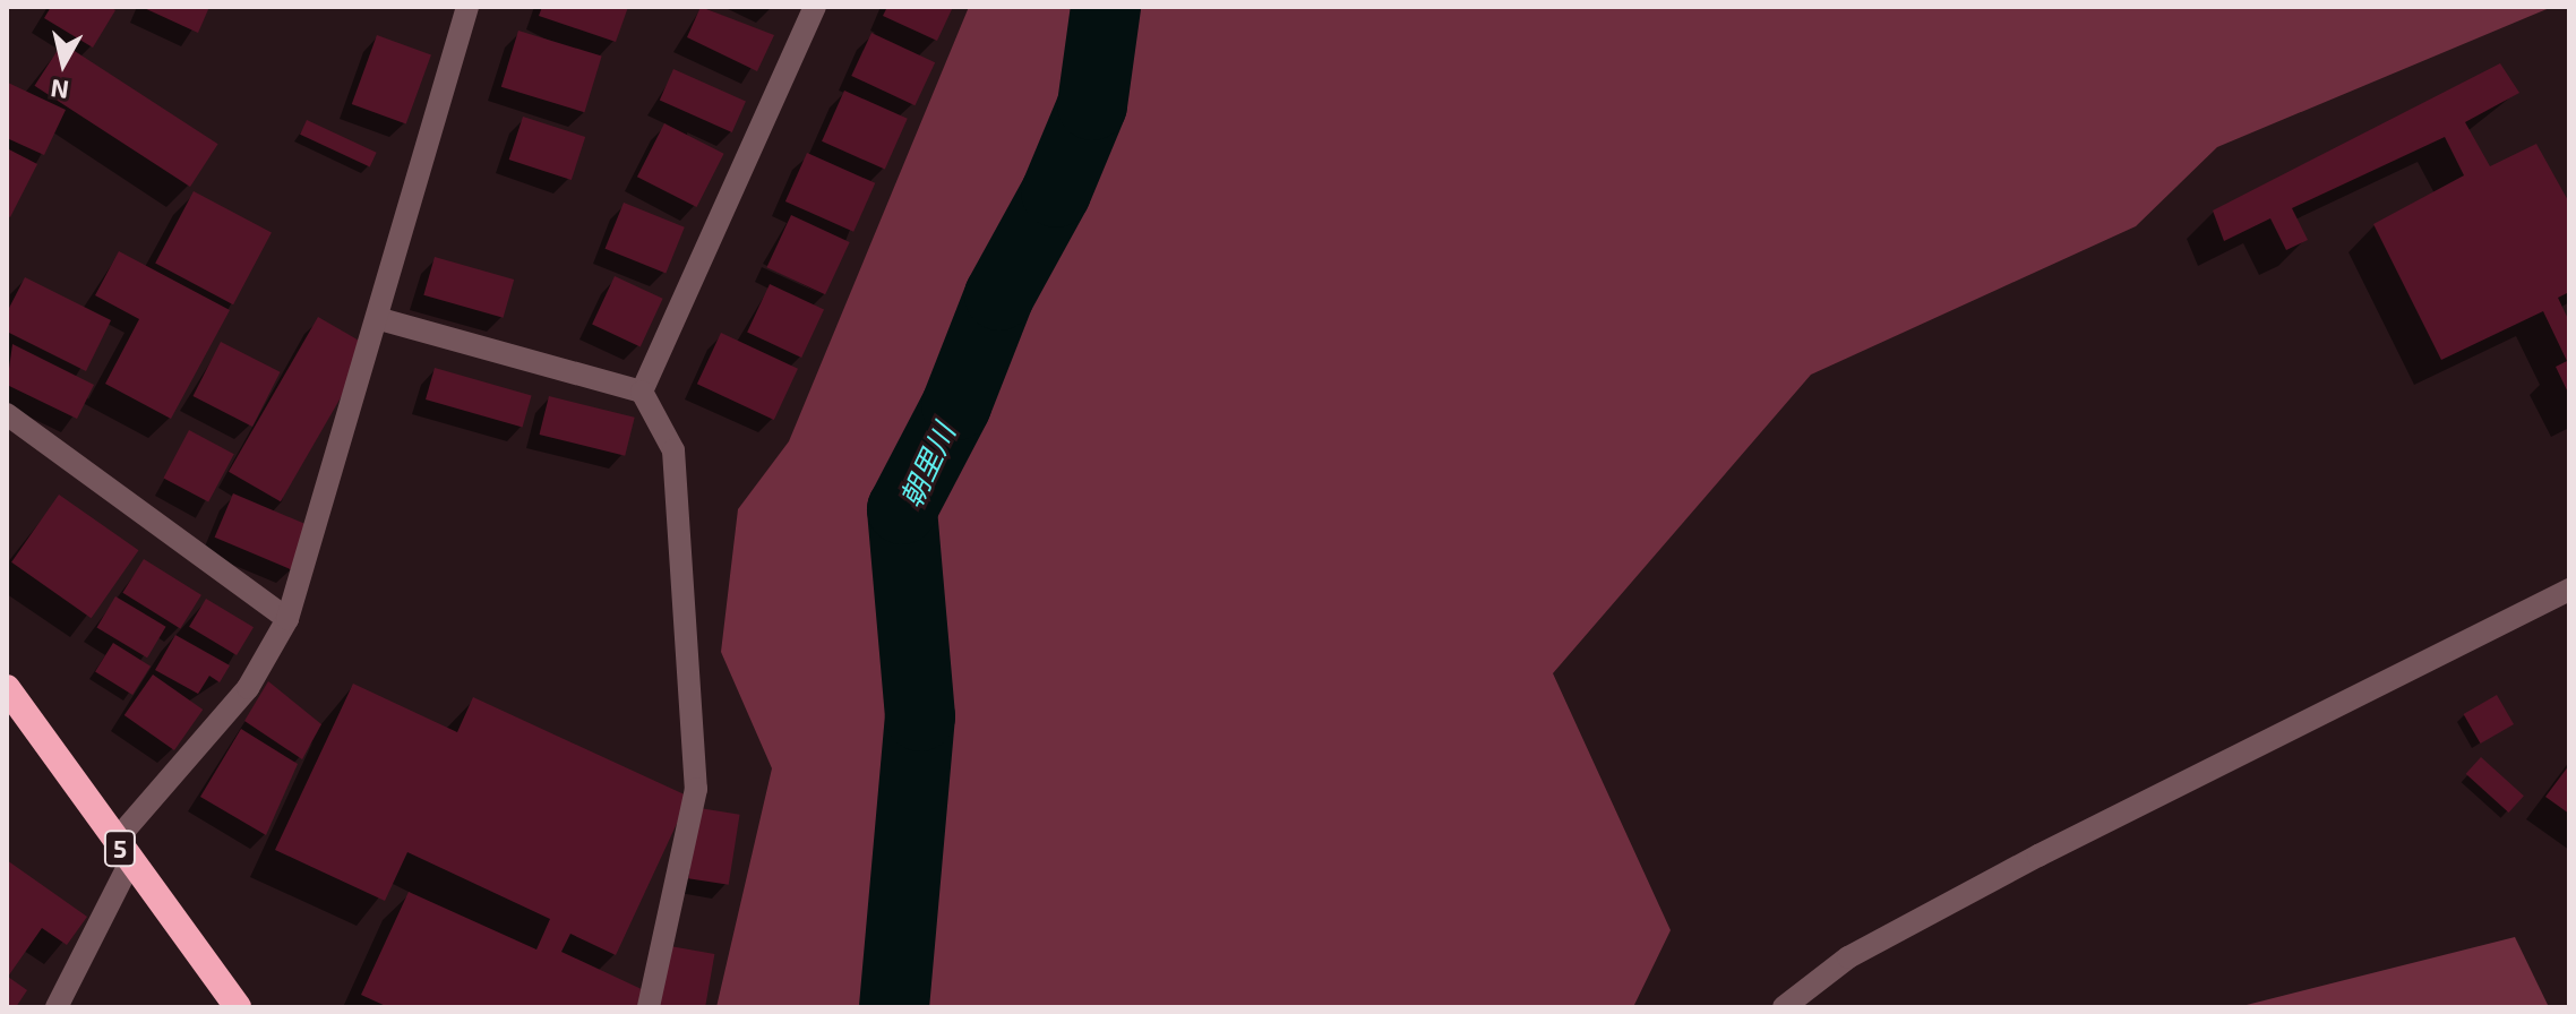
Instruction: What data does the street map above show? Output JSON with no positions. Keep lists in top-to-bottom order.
{
  "streets": {
    "highway": ["5"]
  },
  "water": ["朝里川"],
  "north": "bottom"
}
